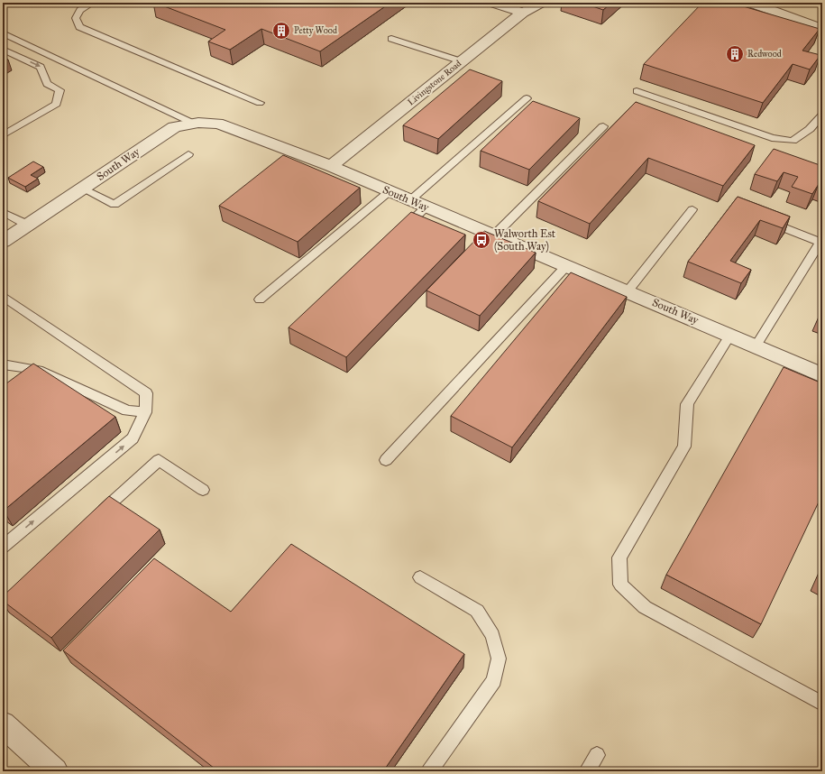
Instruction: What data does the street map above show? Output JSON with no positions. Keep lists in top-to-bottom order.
{
  "streets": {
    "street": ["Livingstone Road", "South Way"]
  },
  "crossings": [
    ["Livingstone Road", "South Way"]
  ],
  "places": {
    "building": ["Petty Wood", "Redwood"],
    "bus stop": ["Walworth Est (South Way)"]
  }
}
